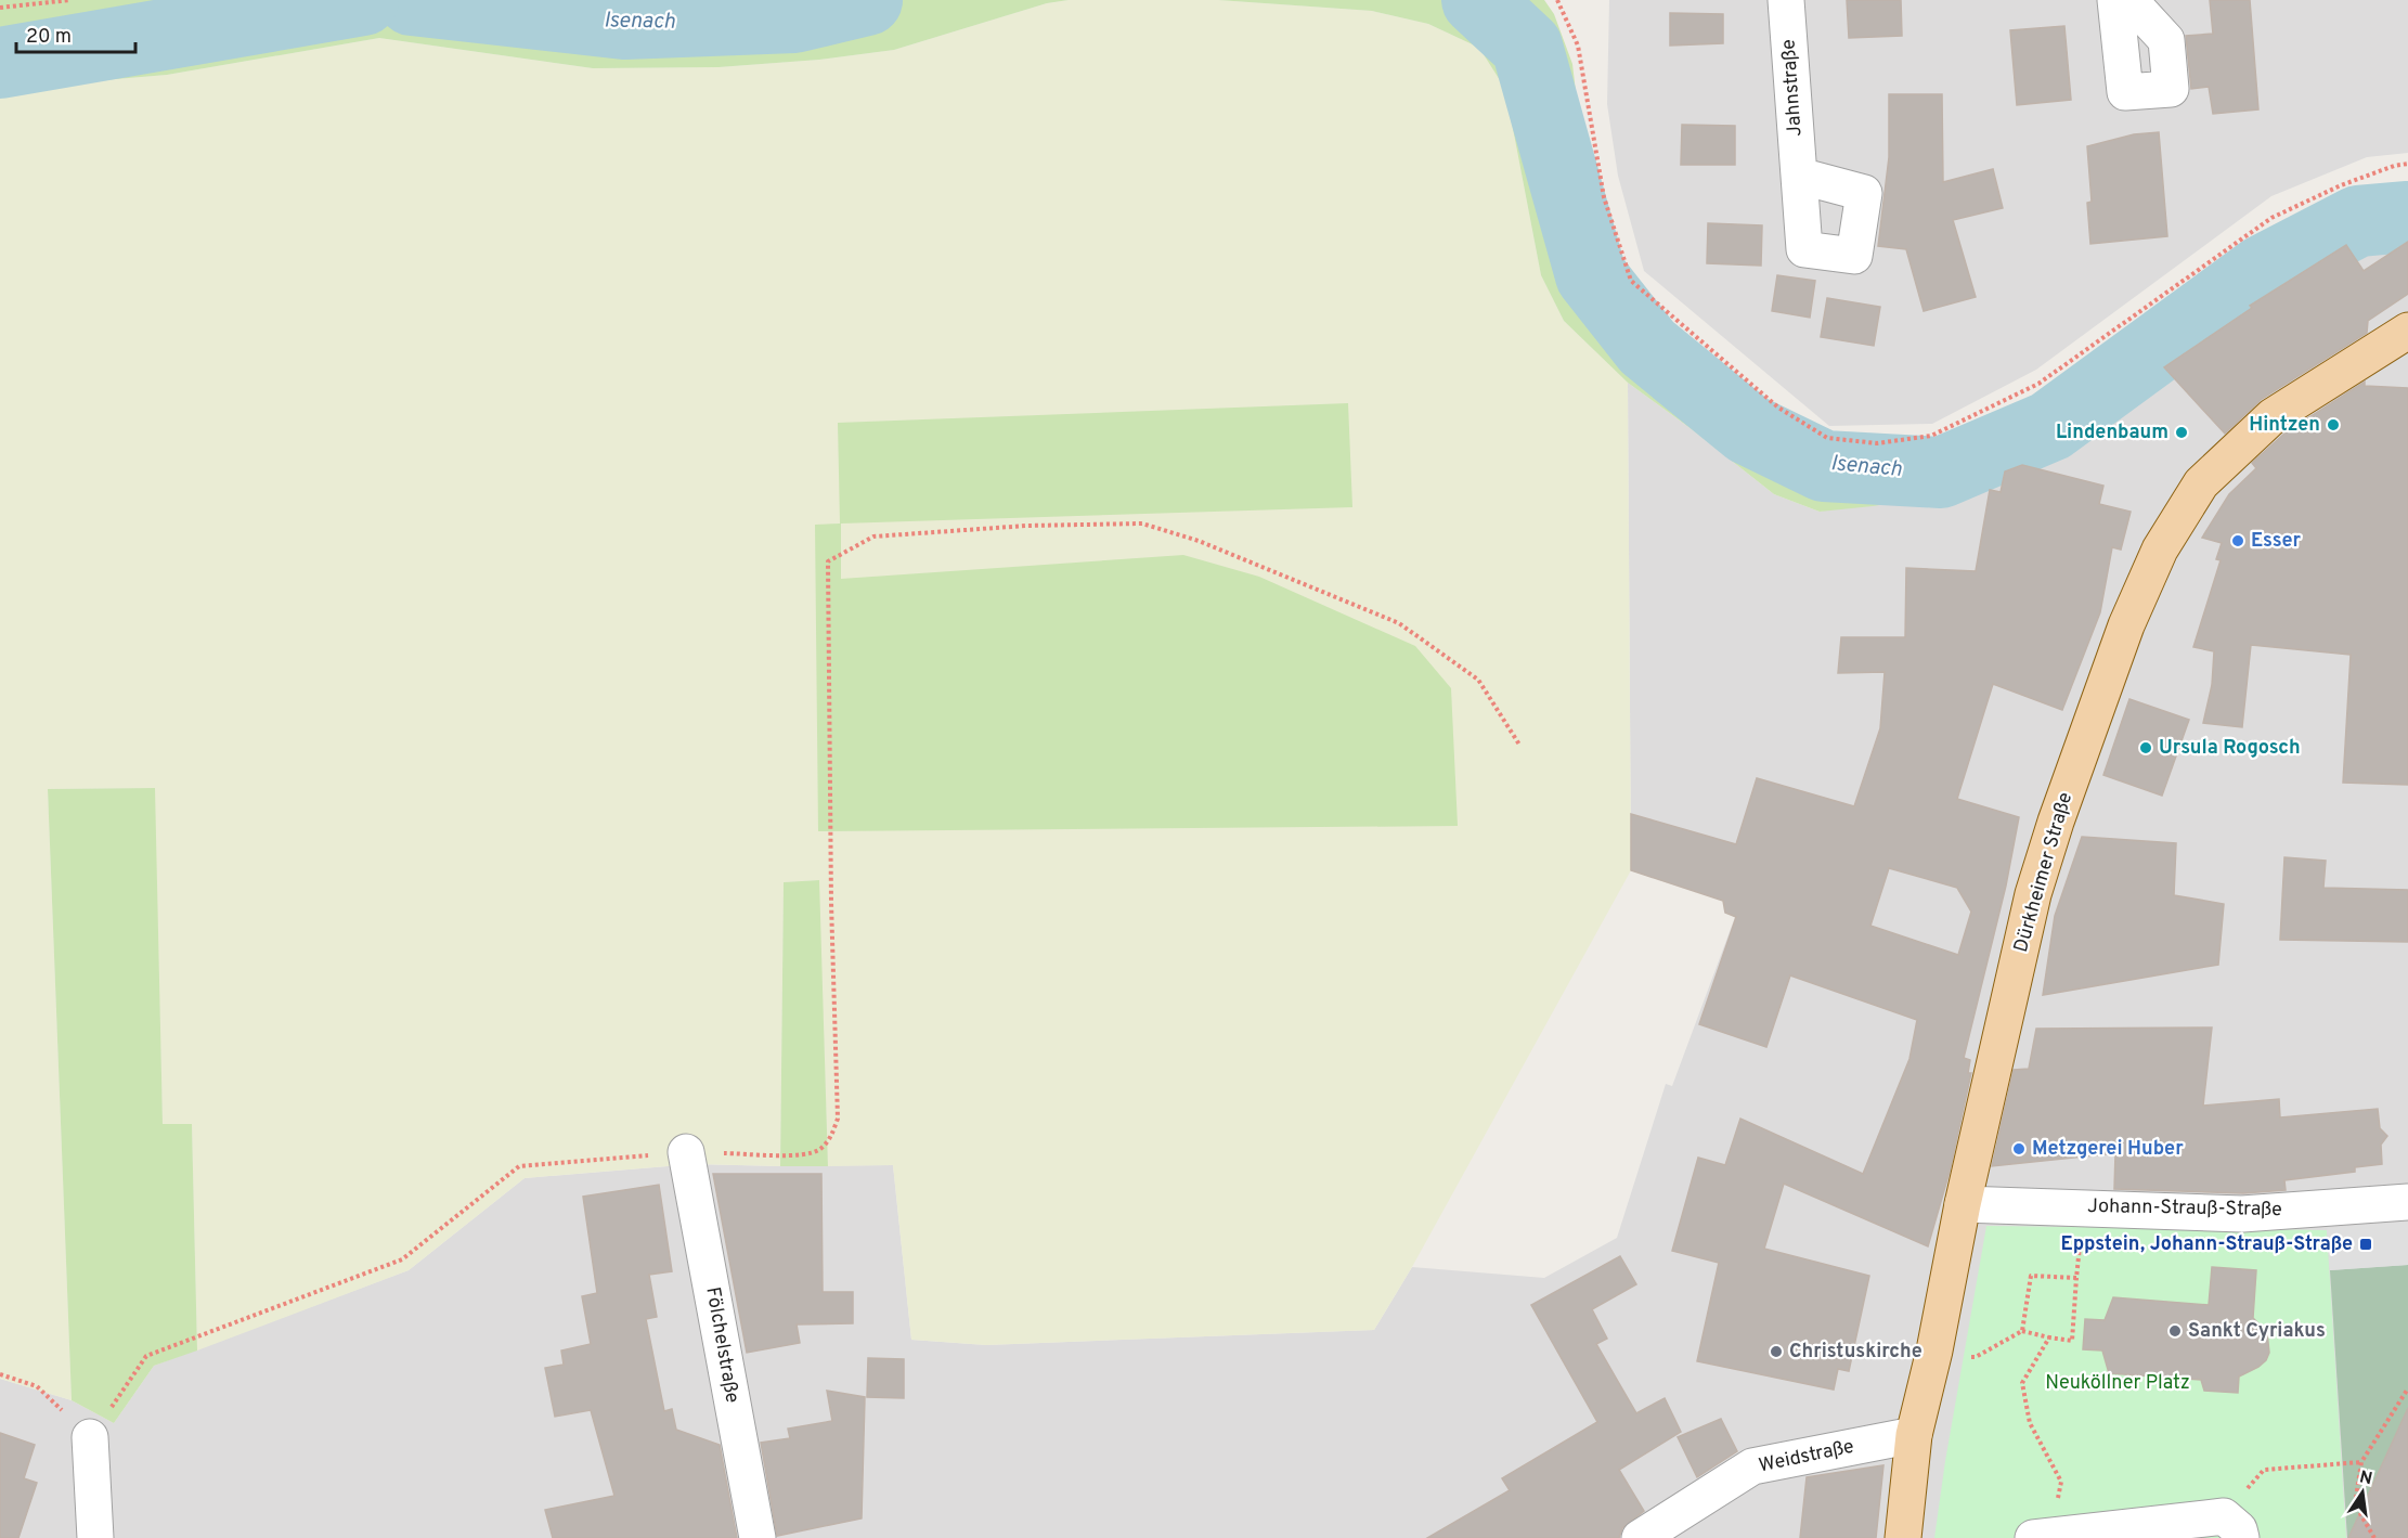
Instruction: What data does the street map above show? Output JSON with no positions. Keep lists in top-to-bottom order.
{
  "streets": {
    "main road": ["Dürkheimer Straße"],
    "street": [
      "Jahnstraße",
      "Johann-Strauß-Straße",
      "Fölchelstraße",
      "Weidstraße"
    ]
  },
  "crossings": [
    ["Dürkheimer Straße", "Johann-Strauß-Straße"],
    ["Dürkheimer Straße", "Weidstraße"]
  ],
  "water": ["Isenach"],
  "parks": ["Neuköllner Platz"],
  "places": {
    "other": [
      "Hintzen",
      "Lindenbaum",
      "Esser",
      "Ursula Rogosch",
      "Metzgerei Huber",
      "Sankt Cyriakus",
      "Christuskirche"
    ],
    "transit": ["Eppstein, Johann-Strauß-Straße"]
  },
  "scale_bar": "20 m",
  "north": "top"
}
